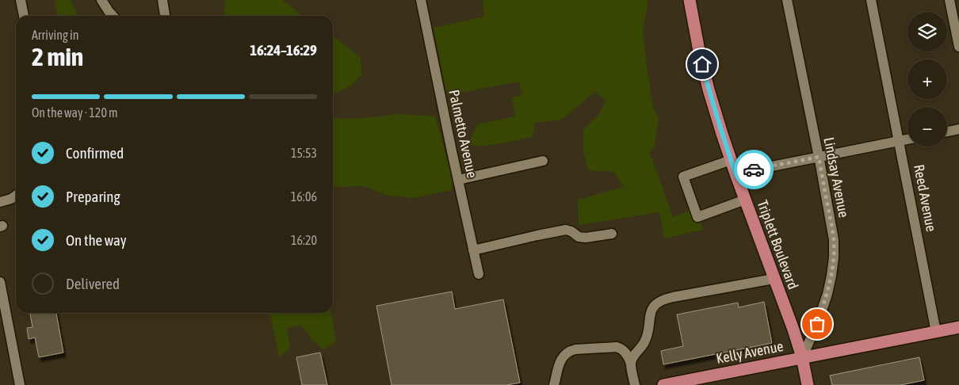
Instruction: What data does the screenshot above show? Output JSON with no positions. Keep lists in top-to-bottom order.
{
  "streets": {
    "main road": ["Triplett Boulevard", "Kelly Avenue"],
    "street": ["Palmetto Avenue", "Lindsay Avenue", "Reed Avenue"]
  },
  "crossings": [
    ["Lindsay Avenue", "Triplett Boulevard"],
    ["Lindsay Avenue", "Kelly Avenue"],
    ["Reed Avenue", "Kelly Avenue"],
    ["Triplett Boulevard", "Kelly Avenue"]
  ],
  "page": {
    "map_buttons": ["+", "−"],
    "heading": ["2 min", "Arriving in", "16:24–16:29"],
    "bar": "On the way · 120 m",
    "list": [
      ["Confirmed", "15:53"],
      ["Preparing", "16:06"],
      ["On the way", "16:20"],
      "Delivered"
    ]
  }
}
